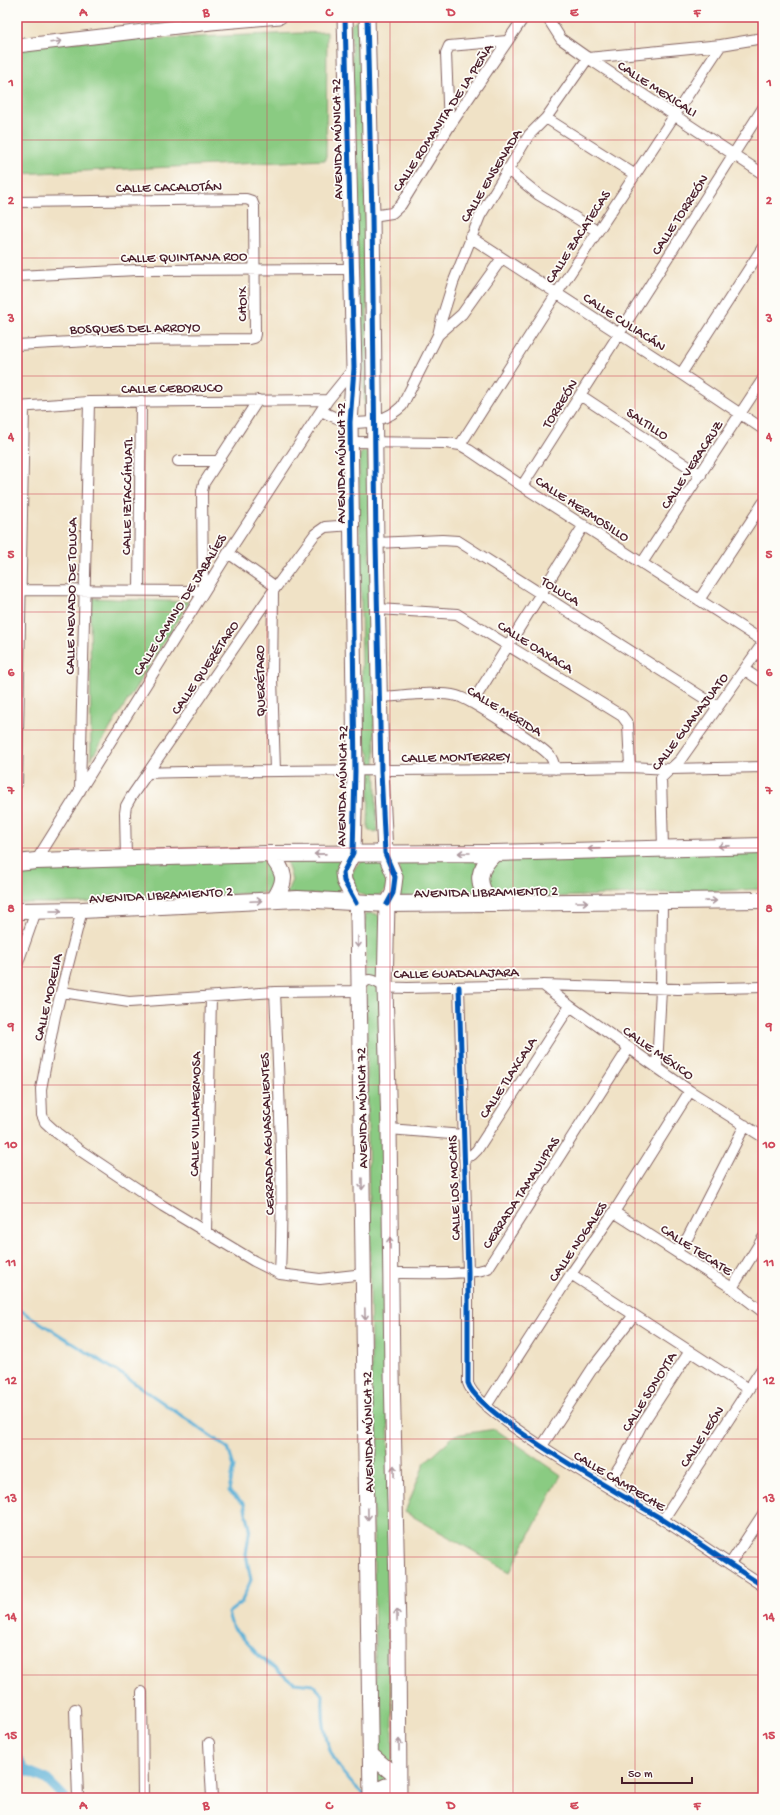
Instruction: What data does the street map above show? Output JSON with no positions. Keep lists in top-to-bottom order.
{
  "streets": {
    "main road": ["AVENIDA MÚNICH 72", "AVENIDA LIBRAMIENTO 2"],
    "street": [
      "CALLE MEXICALI",
      "CALLE ROMANITA DE LA PEÑA",
      "CALLE ENSENADA",
      "CALLE CACALOTÁN",
      "CALLE TORREÓN",
      "CALLE ZACATECAS",
      "CALLE QUINTANA ROO",
      "CHOIX",
      "CALLE CULIACÁN",
      "BOSQUES DEL ARROYO",
      "CALLE CEBORUCO",
      "TORREÓN",
      "SALTILLO",
      "CALLE VERACRUZ",
      "CALLE IZTACCÍHUATL",
      "CALLE HERMOSILLO",
      "TOLUCA",
      "CALLE NEVADO DE TOLUCA",
      "CALLE CAMINO DE JABALÍES",
      "CALLE OAXACA",
      "CALLE QUERÉTARO",
      "QUERÉTARO",
      "CALLE MÉRIDA",
      "CALLE GUANAJUATO",
      "CALLE MONTERREY",
      "CALLE GUADALAJARA",
      "CALLE MORELIA",
      "CALLE MÉXICO",
      "CALLE TLAXCALA",
      "CALLE VILLAHERMOSA",
      "CERRADA AGUASCALIENTES",
      "CALLE LOS MOCHIS",
      "CERRADA TAMAULIPAS",
      "CALLE NOGALES",
      "CALLE TECATE",
      "CALLE SONOYTA",
      "CALLE LEÓN",
      "CALLE CAMPECHE"
    ]
  },
  "crossings": [
    ["CALLE MEXICALI", "CALLE ENSENADA"],
    ["CALLE MEXICALI", "CALLE TORREÓN"],
    ["CALLE MEXICALI", "CALLE ZACATECAS"],
    ["CALLE ROMANITA DE LA PEÑA", "AVENIDA MÚNICH 72"],
    ["AVENIDA MÚNICH 72", "CALLE ENSENADA"],
    ["AVENIDA MÚNICH 72", "CALLE QUINTANA ROO"],
    ["AVENIDA MÚNICH 72", "CALLE HERMOSILLO"],
    ["AVENIDA MÚNICH 72", "TOLUCA"],
    ["AVENIDA MÚNICH 72", "CALLE CAMINO DE JABALÍES"],
    ["AVENIDA MÚNICH 72", "CALLE OAXACA"],
    ["AVENIDA MÚNICH 72", "CALLE QUERÉTARO"],
    ["AVENIDA MÚNICH 72", "CALLE MÉRIDA"],
    ["AVENIDA MÚNICH 72", "CALLE MONTERREY"],
    ["AVENIDA MÚNICH 72", "AVENIDA LIBRAMIENTO 2"],
    ["AVENIDA MÚNICH 72", "CALLE GUADALAJARA"],
    ["AVENIDA MÚNICH 72", "CERRADA TAMAULIPAS"],
    ["CALLE ENSENADA", "CALLE CULIACÁN"],
    ["CALLE CACALOTÁN", "CALLE QUINTANA ROO"],
    ["CALLE CACALOTÁN", "CHOIX"],
    ["CALLE TORREÓN", "CALLE CULIACÁN"],
    ["CALLE TORREÓN", "TORREÓN"],
    ["CALLE ZACATECAS", "CALLE CULIACÁN"],
    ["CALLE ZACATECAS", "CALLE HERMOSILLO"],
    ["CALLE QUINTANA ROO", "CHOIX"],
    ["CHOIX", "BOSQUES DEL ARROYO"],
    ["CALLE CULIACÁN", "TORREÓN"],
    ["CALLE CULIACÁN", "CALLE VERACRUZ"],
    ["CALLE CEBORUCO", "CALLE IZTACCÍHUATL"],
    ["CALLE CEBORUCO", "CALLE NEVADO DE TOLUCA"],
    ["CALLE CEBORUCO", "CALLE CAMINO DE JABALÍES"],
    ["TORREÓN", "SALTILLO"],
    ["TORREÓN", "CALLE HERMOSILLO"],
    ["SALTILLO", "CALLE VERACRUZ"],
    ["CALLE VERACRUZ", "CALLE HERMOSILLO"],
    ["CALLE HERMOSILLO", "CALLE GUANAJUATO"],
    ["TOLUCA", "CALLE GUANAJUATO"],
    ["CALLE NEVADO DE TOLUCA", "CALLE CAMINO DE JABALÍES"],
    ["CALLE OAXACA", "CALLE MONTERREY"],
    ["CALLE QUERÉTARO", "QUERÉTARO"],
    ["CALLE QUERÉTARO", "CALLE MONTERREY"],
    ["QUERÉTARO", "CALLE MONTERREY"],
    ["CALLE MÉRIDA", "CALLE MONTERREY"],
    ["CALLE GUANAJUATO", "CALLE MONTERREY"],
    ["AVENIDA LIBRAMIENTO 2", "CALLE MORELIA"],
    ["CALLE GUADALAJARA", "CALLE MORELIA"],
    ["CALLE GUADALAJARA", "CALLE MÉXICO"],
    ["CALLE GUADALAJARA", "CALLE VILLAHERMOSA"],
    ["CALLE GUADALAJARA", "CERRADA AGUASCALIENTES"],
    ["CALLE GUADALAJARA", "CALLE LOS MOCHIS"],
    ["CALLE MORELIA", "CALLE VILLAHERMOSA"],
    ["CALLE MÉXICO", "CALLE TLAXCALA"],
    ["CALLE MÉXICO", "CERRADA TAMAULIPAS"],
    ["CALLE MÉXICO", "CALLE NOGALES"],
    ["CALLE TLAXCALA", "CALLE LOS MOCHIS"],
    ["CALLE LOS MOCHIS", "CERRADA TAMAULIPAS"],
    ["CALLE LOS MOCHIS", "CALLE CAMPECHE"],
    ["CALLE NOGALES", "CALLE TECATE"],
    ["CALLE NOGALES", "CALLE CAMPECHE"],
    ["CALLE SONOYTA", "CALLE LEÓN"],
    ["CALLE SONOYTA", "CALLE CAMPECHE"],
    ["CALLE LEÓN", "CALLE CAMPECHE"]
  ],
  "scale_bar": "50 m",
  "grid": {
    "columns": [
      "A",
      "B",
      "C",
      "D",
      "E",
      "F"
    ],
    "rows": [
      "1",
      "2",
      "3",
      "4",
      "5",
      "6",
      "7",
      "8",
      "9",
      "10",
      "11",
      "12",
      "13",
      "14",
      "15"
    ]
  }
}
